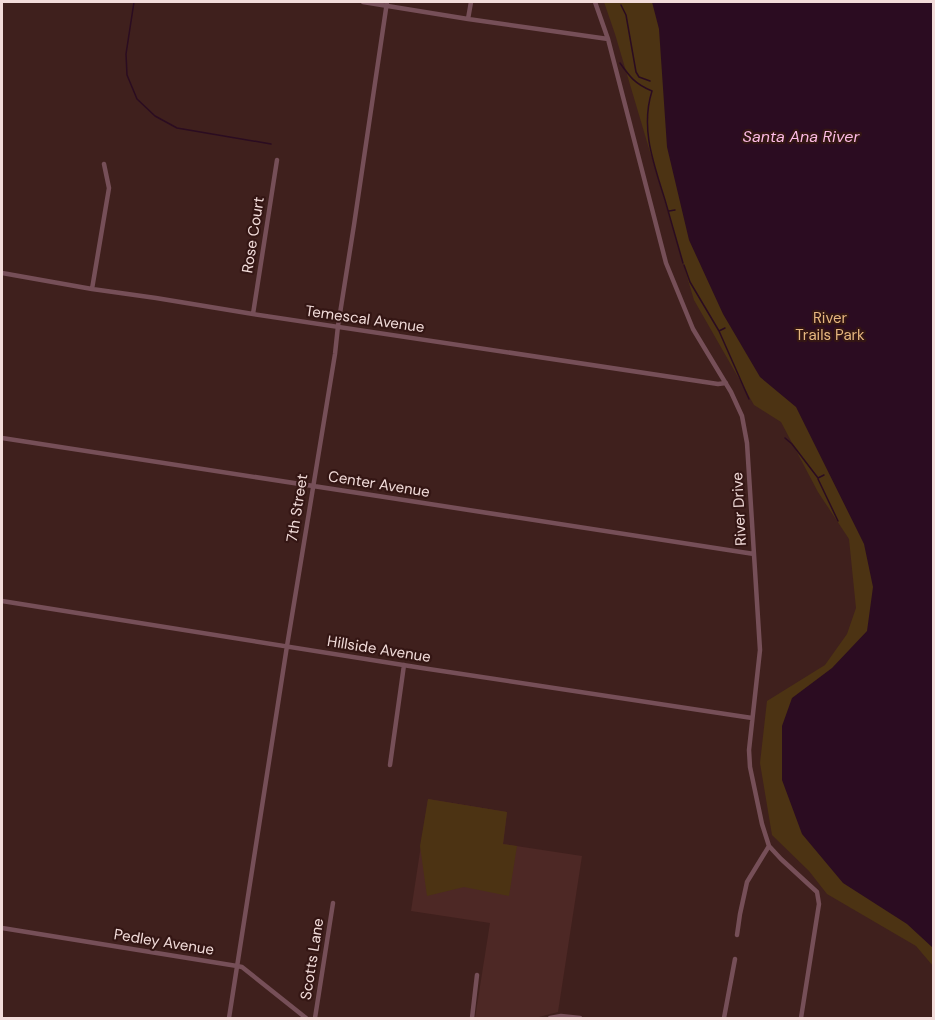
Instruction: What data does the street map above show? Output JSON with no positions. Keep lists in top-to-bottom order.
{
  "streets": {
    "street": [
      "Rose Court",
      "Temescal Avenue",
      "Center Avenue",
      "7th Street",
      "River Drive",
      "Hillside Avenue",
      "Pedley Avenue",
      "Scotts Lane"
    ]
  },
  "crossings": [
    ["Rose Court", "Temescal Avenue"],
    ["Temescal Avenue", "7th Street"],
    ["Temescal Avenue", "River Drive"],
    ["Center Avenue", "7th Street"],
    ["Center Avenue", "River Drive"],
    ["7th Street", "Hillside Avenue"],
    ["7th Street", "Pedley Avenue"],
    ["River Drive", "Hillside Avenue"]
  ],
  "water": ["Santa Ana River"],
  "parks": ["River Trails Park"]
}
